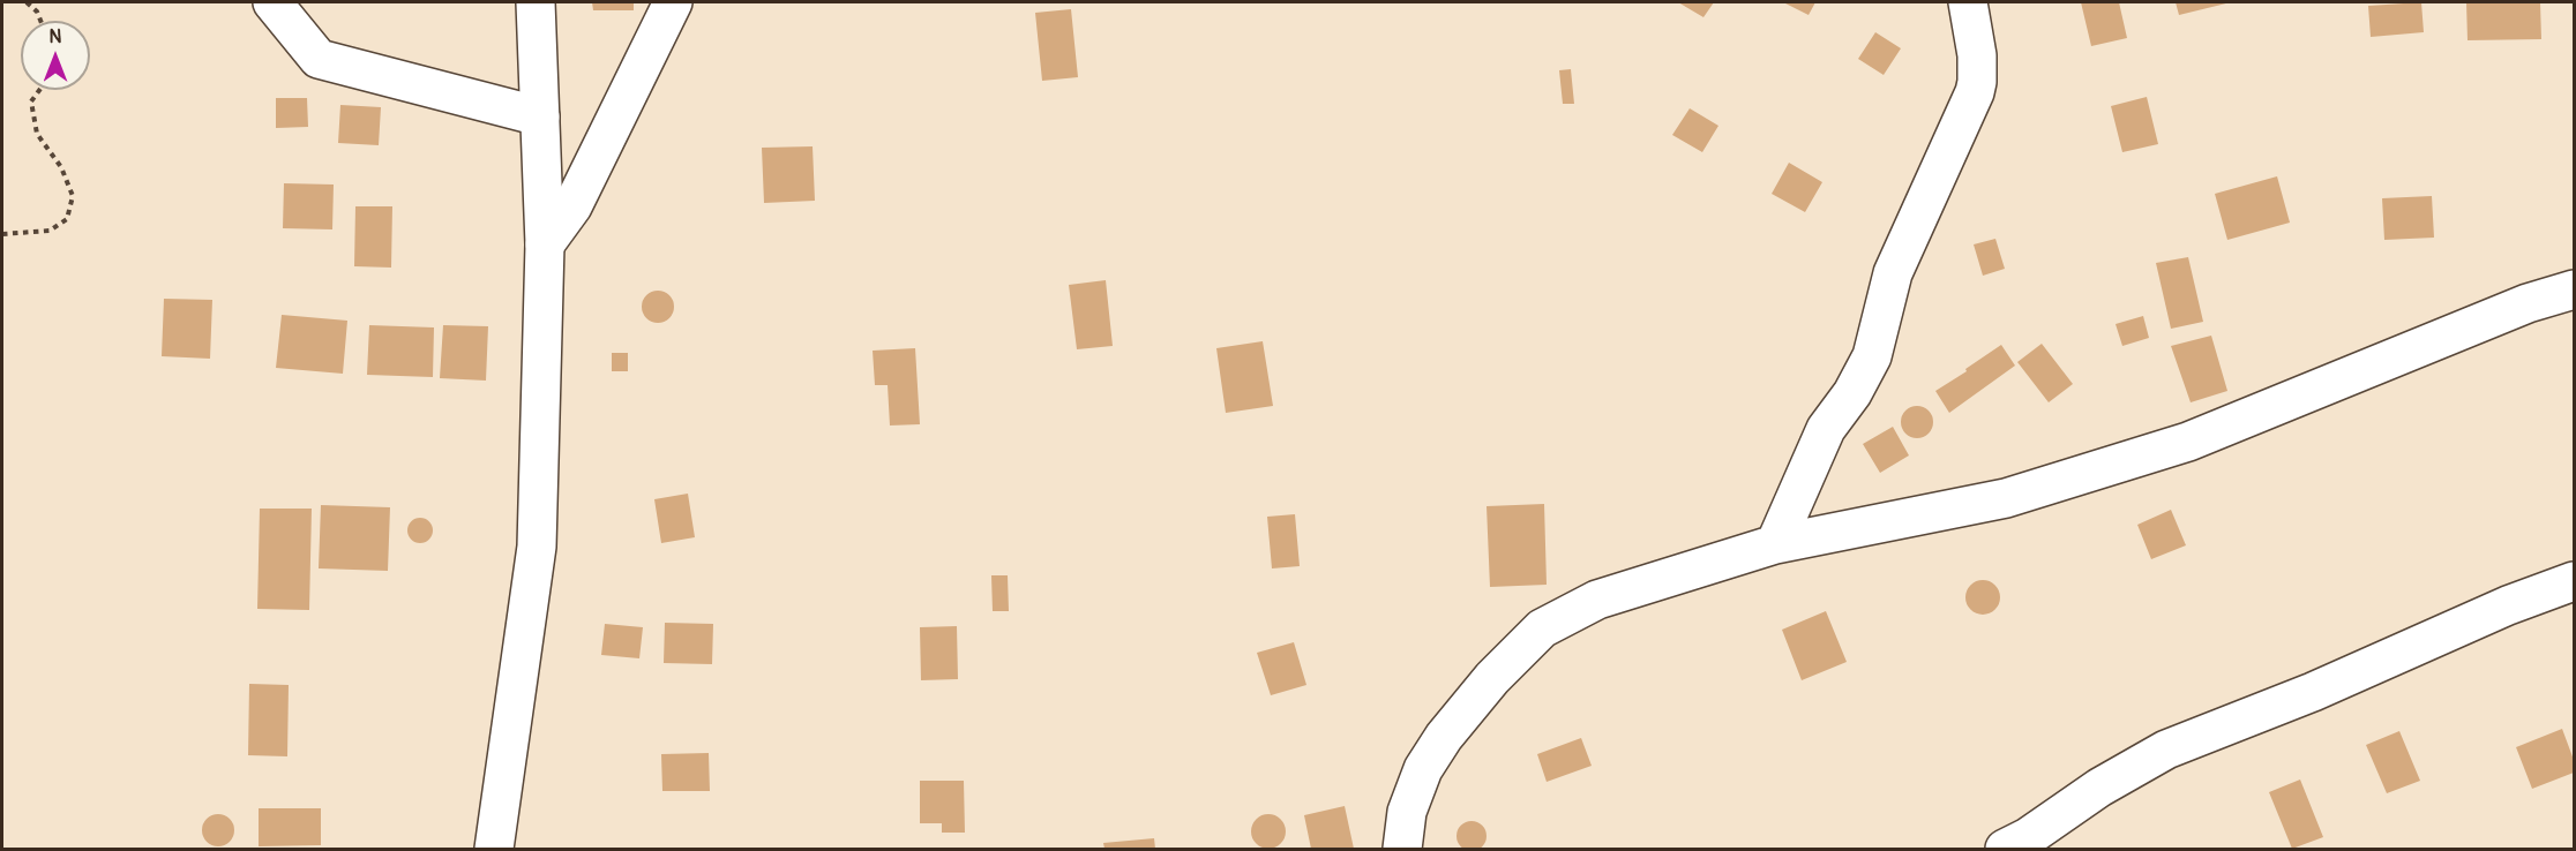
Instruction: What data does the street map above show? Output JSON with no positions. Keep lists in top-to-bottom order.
{
  "north": "top"
}
